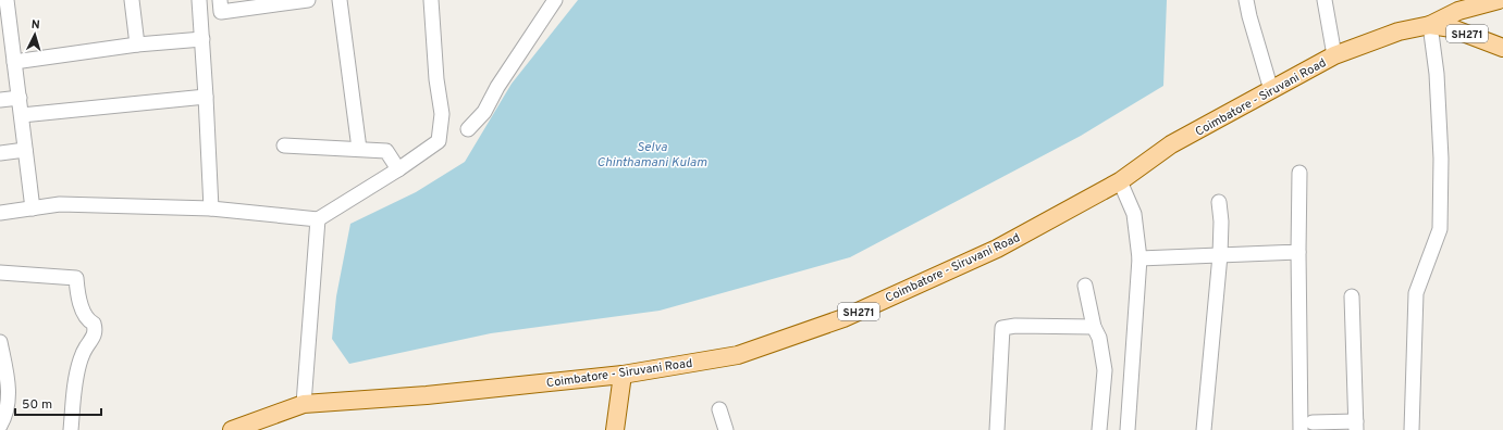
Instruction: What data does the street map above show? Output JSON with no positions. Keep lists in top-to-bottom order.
{
  "streets": {
    "main road": ["SH271", "Coimbatore - Siruvani Road"]
  },
  "water": ["Selva Chinthamani Kulam"],
  "scale_bar": "50 m",
  "north": "top"
}
